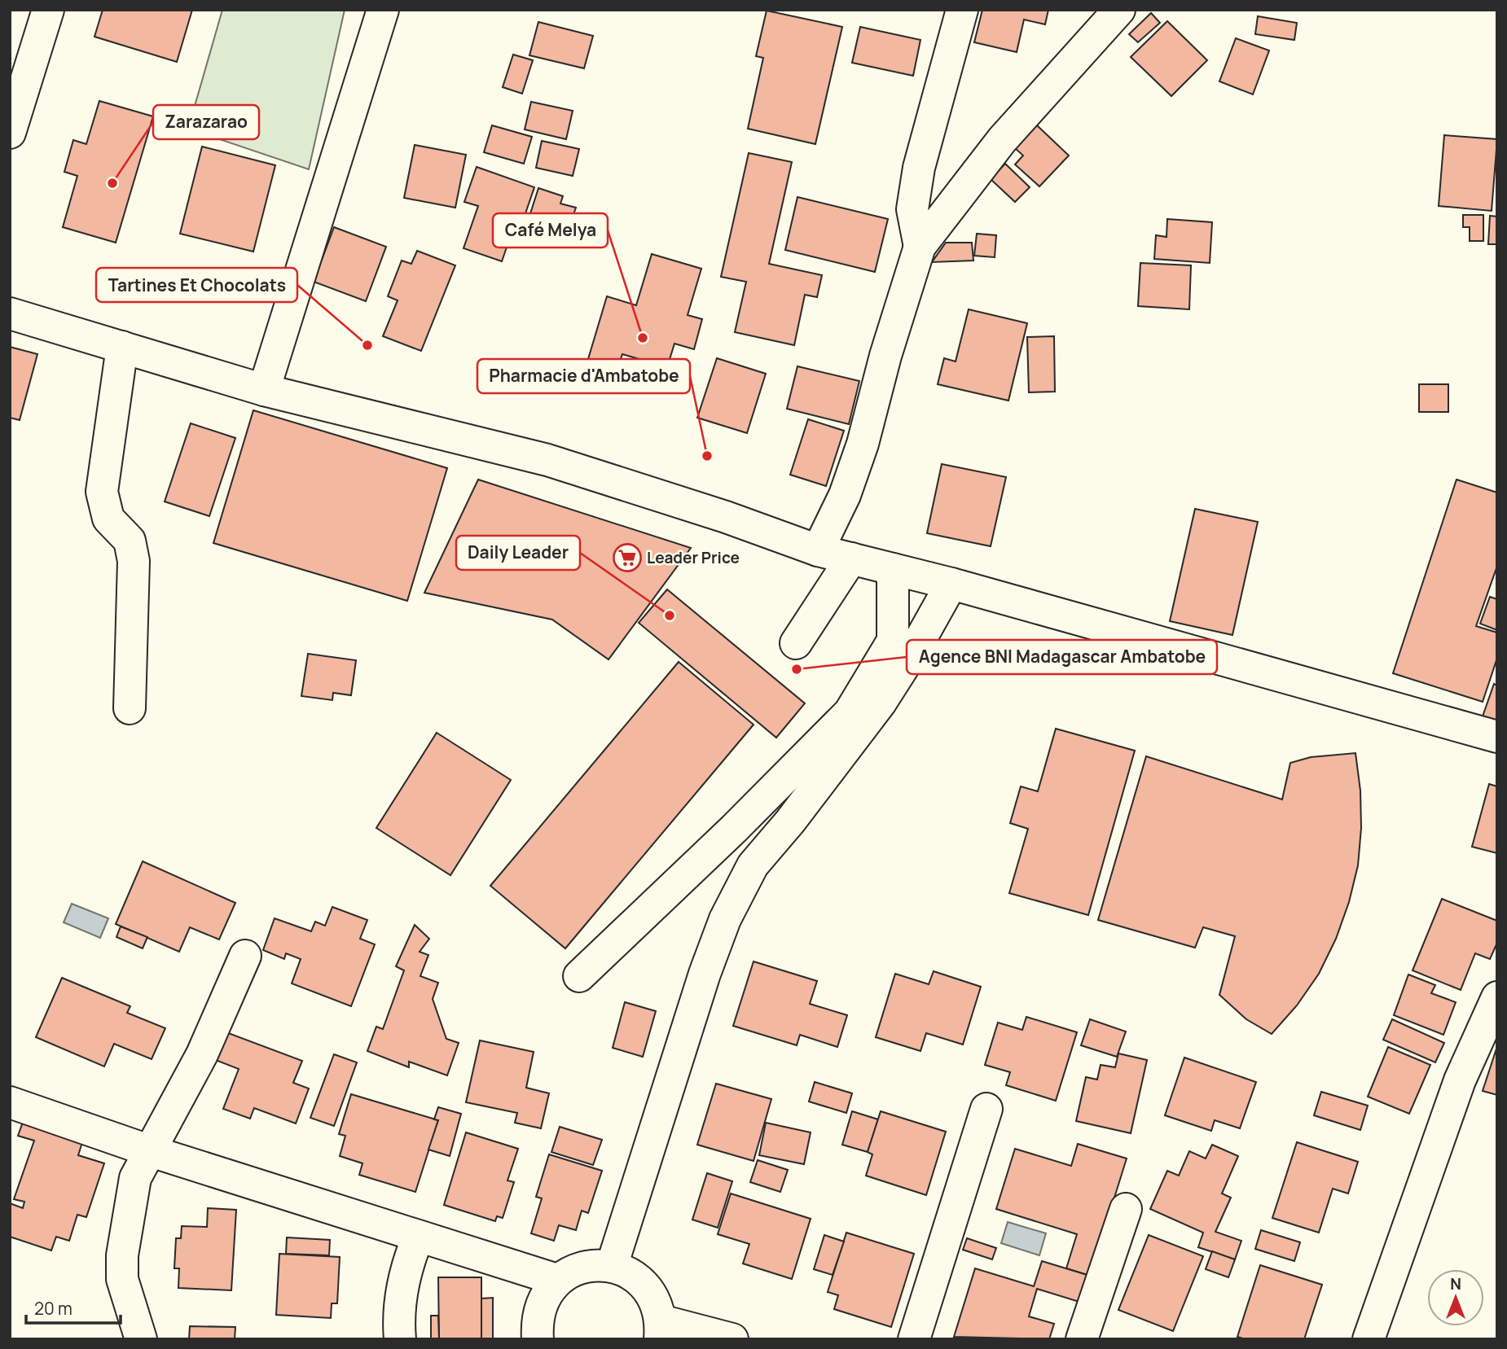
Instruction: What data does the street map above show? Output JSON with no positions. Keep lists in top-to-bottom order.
{
  "places": {
    "other": [
      "Zarazarao",
      "Café Melya",
      "Tartines Et Chocolats",
      "Pharmacie d'Ambatobe",
      "Daily Leader",
      "Agence BNI Madagascar Ambatobe"
    ],
    "supermarket": ["Leader Price"]
  },
  "scale_bar": "20 m",
  "north": "top"
}
